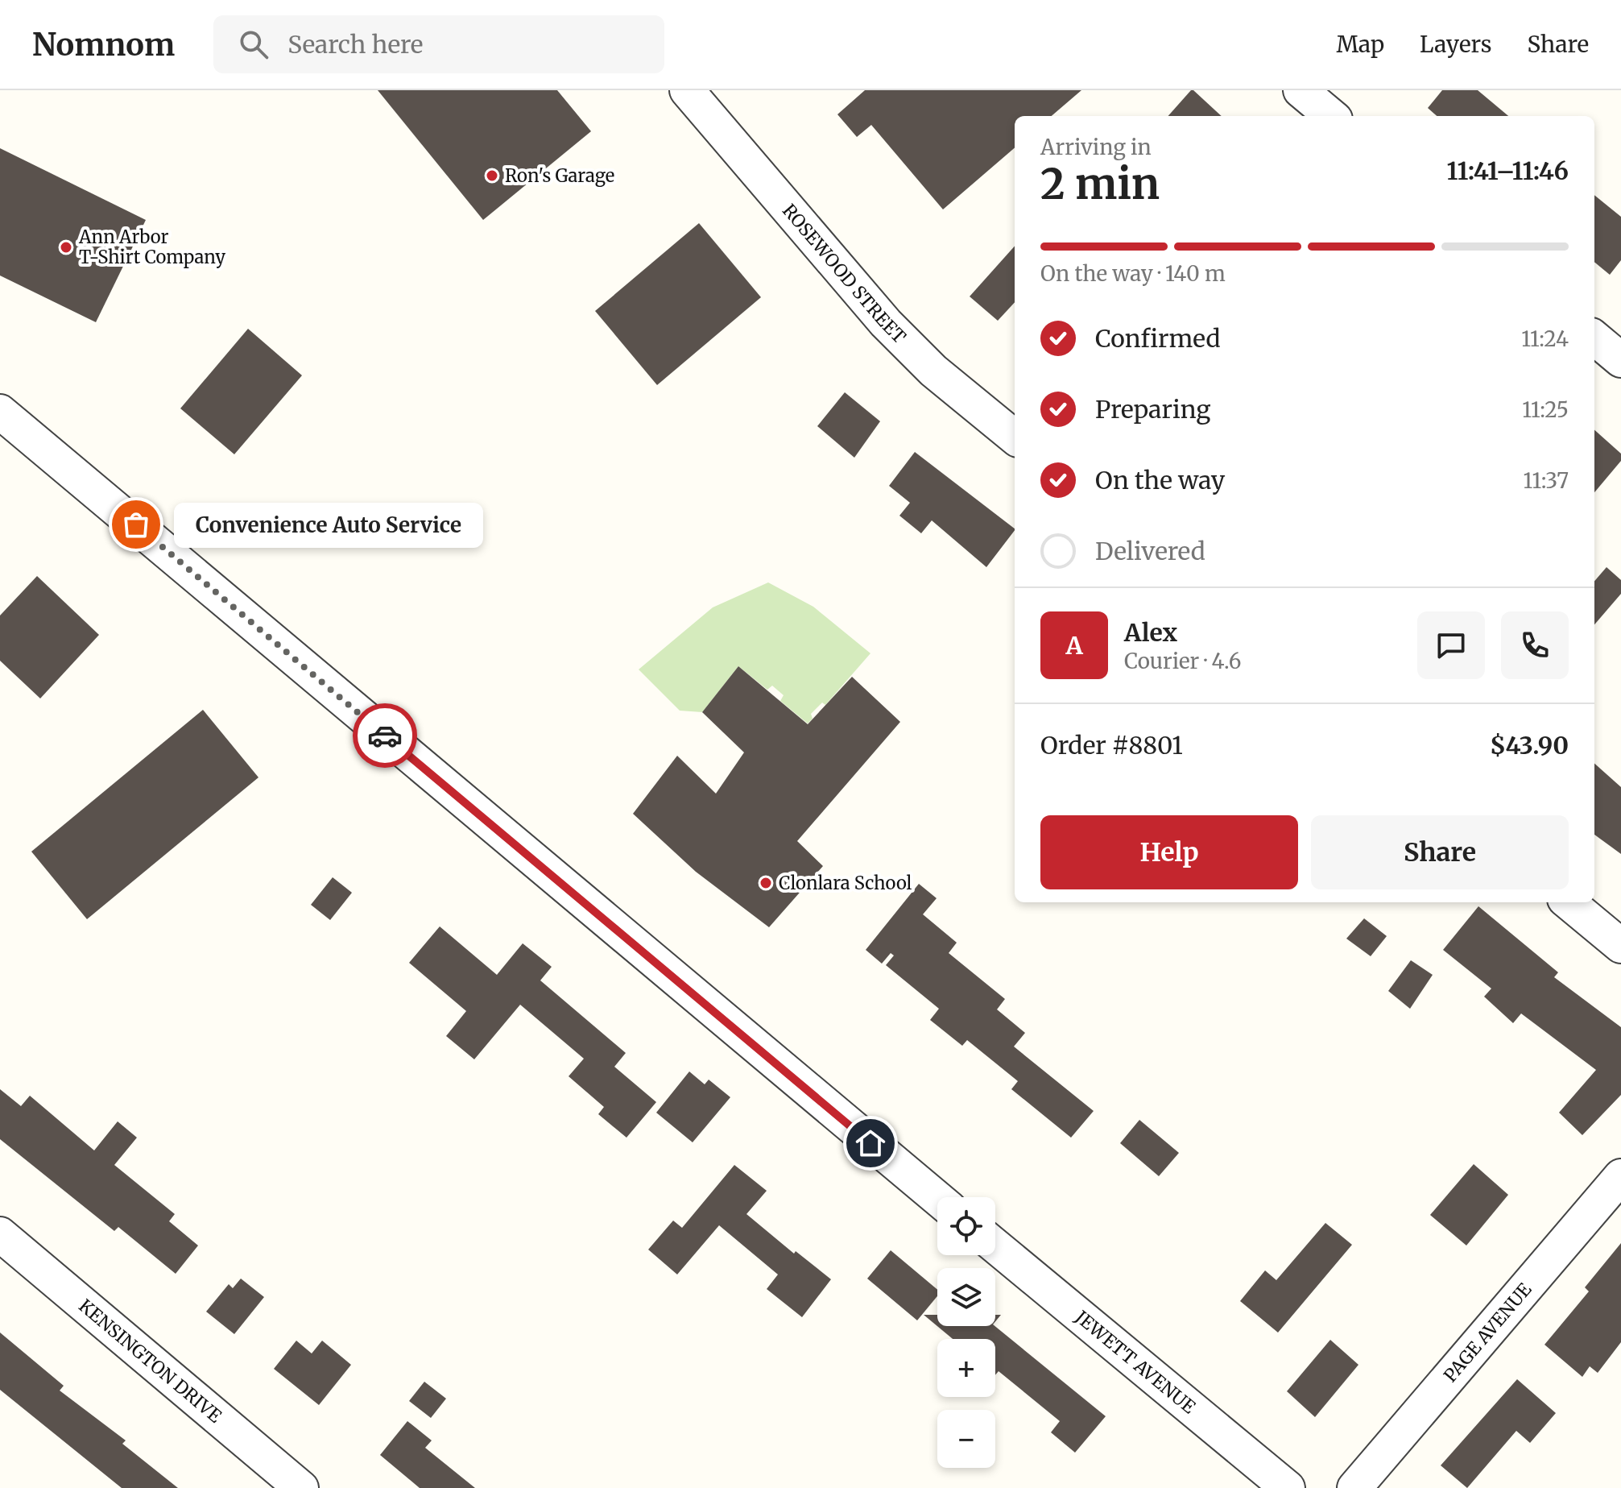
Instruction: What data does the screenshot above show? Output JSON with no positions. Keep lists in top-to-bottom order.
{
  "streets": {
    "street": [
      "ROSEWOOD STREET",
      "PAGE AVENUE",
      "KENSINGTON DRIVE",
      "JEWETT AVENUE"
    ]
  },
  "places": [
    "Ron's Garage",
    "Ann Arbor T-Shirt Company",
    "Convenience Auto Service",
    "Clonlara School"
  ],
  "page": {
    "header": "Nomnom",
    "search": "Search here",
    "nav": ["Map", "Layers", "Share"],
    "heading": ["2 min", "Arriving in", "11:41–11:46"],
    "panel": [
      "Alex",
      "Courier · 4.6",
      "Order #8801",
      "$43.90"
    ],
    "bar": "On the way · 140 m",
    "list": [
      ["Confirmed", "11:24"],
      ["Preparing", "11:25"],
      ["On the way", "11:37"],
      "Delivered"
    ],
    "bubble": "Convenience Auto Service",
    "round": "A",
    "buttons": ["Help", "Share"],
    "map_buttons": ["+", "−"]
  }
}
